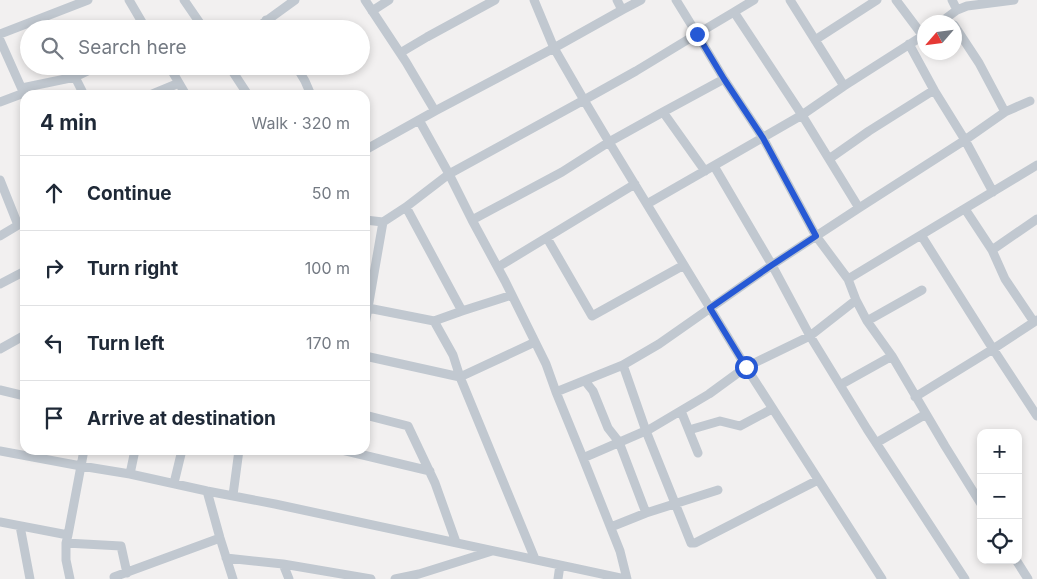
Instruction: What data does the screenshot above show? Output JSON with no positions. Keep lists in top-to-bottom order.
{
  "north": "bottom left",
  "page": {
    "search": "Search here",
    "heading": ["4 min", "Walk · 320 m"],
    "list": [
      ["Continue", "50 m"],
      ["Turn right", "100 m"],
      ["Turn left", "170 m"],
      "Arrive at destination"
    ],
    "map_buttons": ["+", "−"]
  }
}
